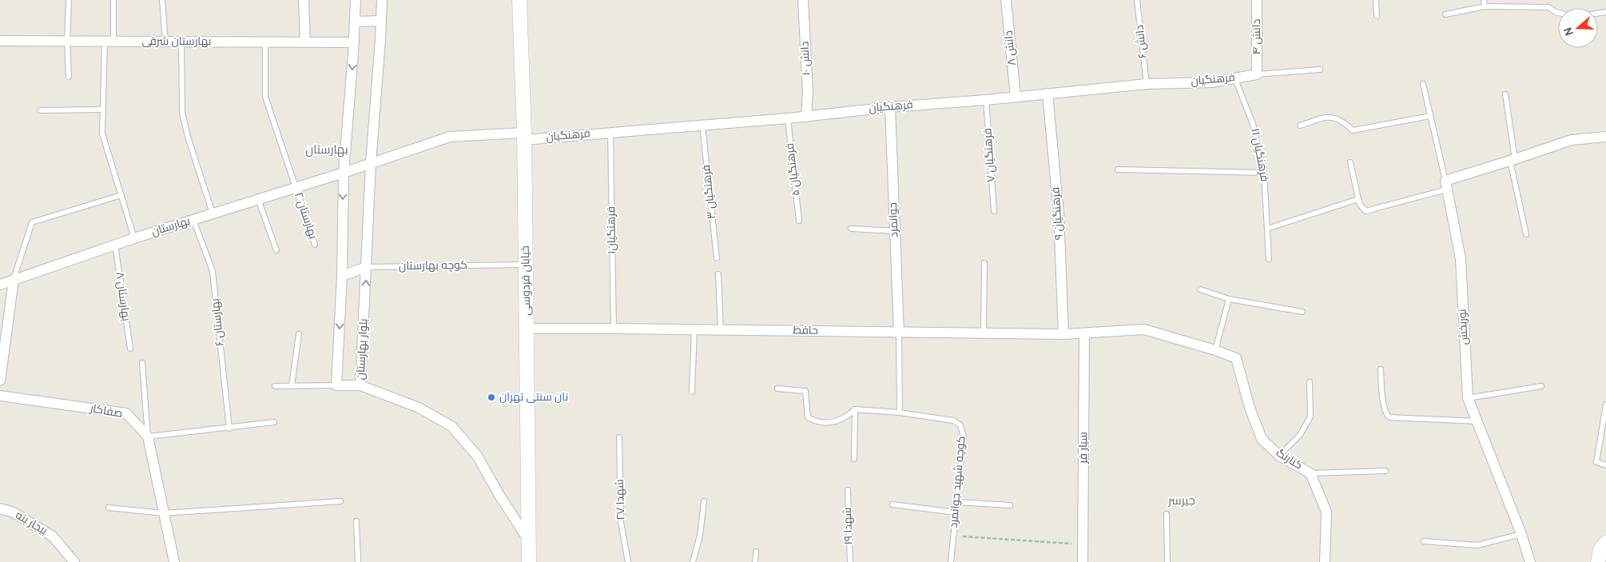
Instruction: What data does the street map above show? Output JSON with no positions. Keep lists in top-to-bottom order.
{
  "streets": {
    "main road": ["خیابان فردوسی"],
    "street": [
      "دانش ۴",
      "بهارستان شرقی",
      "دانش ۸",
      "دانش ۱۰",
      "فرهنگیان",
      "فرهنگیان ۹",
      "جوانمرد",
      "بهارستان",
      "کوچه بهارستان",
      "نوربخش",
      "حافظ",
      "بلوار بهارستان",
      "صفاکار",
      "سیار فر",
      "کنارنگ",
      "بیجار بنه"
    ],
    "lane": [
      "دانش ۶",
      "فرهنگیان ۷",
      "فرهنگیان ۱۱",
      "فرهنگیان ۵",
      "فرهنگیان ۳",
      "بهارستان ۲",
      "فرهنگیان۱",
      "بهارستان ۸",
      "بهارستان ۶",
      "کوچه شهید جوانمرد",
      "۲۷ شهدا",
      "شهدا ۱۹"
    ]
  },
  "crossings": [
    ["دانش ۴", "فرهنگیان"],
    ["بهارستان شرقی", "بهارستان ۲"],
    ["دانش ۶", "فرهنگیان"],
    ["دانش ۸", "فرهنگیان"],
    ["دانش ۱۰", "فرهنگیان"],
    ["فرهنگیان", "فرهنگیان ۷"],
    ["فرهنگیان", "فرهنگیان ۱۱"],
    ["فرهنگیان", "فرهنگیان ۵"],
    ["فرهنگیان", "فرهنگیان ۳"],
    ["فرهنگیان", "فرهنگیان ۹"],
    ["فرهنگیان", "جوانمرد"],
    ["فرهنگیان", "بهارستان"],
    ["فرهنگیان", "فرهنگیان۱"],
    ["فرهنگیان", "خیابان فردوسی"],
    ["فرهنگیان", "بلوار بهارستان"],
    ["فرهنگیان ۹", "حافظ"],
    ["بهارستان ۲", "بهارستان"],
    ["جوانمرد", "حافظ"],
    ["بهارستان", "بهارستان ۸"],
    ["بهارستان", "بهارستان ۶"],
    ["بهارستان", "بلوار بهارستان"],
    ["فرهنگیان۱", "حافظ"],
    ["کوچه بهارستان", "خیابان فردوسی"],
    ["کوچه بهارستان", "بلوار بهارستان"],
    ["خیابان فردوسی", "حافظ"],
    ["حافظ", "سیار فر"],
    ["حافظ", "کنارنگ"]
  ],
  "districts": ["بهارستان", "جیرسر"],
  "places": ["نان سنتی تهران"],
  "north": "left"
}
